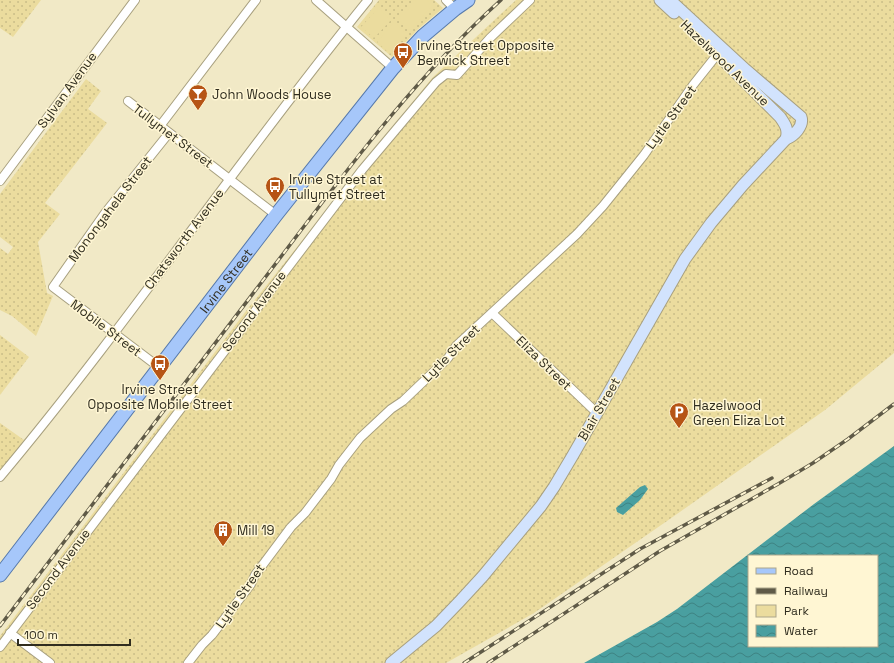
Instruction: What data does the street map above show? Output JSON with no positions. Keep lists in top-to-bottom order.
{
  "streets": {
    "main road": ["Irvine Street"],
    "street": [
      "Hazelwood Avenue",
      "Sylvan Avenue",
      "Lytle Street",
      "Tullymet Street",
      "Monongahela Street",
      "Chatsworth Avenue",
      "Second Avenue",
      "Mobile Street",
      "Eliza Street",
      "Blair Street"
    ]
  },
  "crossings": [
    ["Hazelwood Avenue", "Lytle Street"],
    ["Hazelwood Avenue", "Blair Street"],
    ["Lytle Street", "Eliza Street"],
    ["Tullymet Street", "Monongahela Street"],
    ["Tullymet Street", "Chatsworth Avenue"],
    ["Tullymet Street", "Irvine Street"],
    ["Monongahela Street", "Mobile Street"],
    ["Chatsworth Avenue", "Mobile Street"],
    ["Irvine Street", "Mobile Street"],
    ["Eliza Street", "Blair Street"]
  ],
  "places": {
    "bus stop": ["Irvine Street Opposite Berwick Street", "Irvine Street at Tullymet Street", "Irvine Street Opposite Mobile Street"],
    "bar": ["John Woods House"],
    "parking": ["Hazelwood Green Eliza Lot"],
    "building": ["Mill 19"]
  },
  "legend": [
    "Road",
    "Railway",
    "Park",
    "Water"
  ],
  "scale_bar": "100 m"
}
